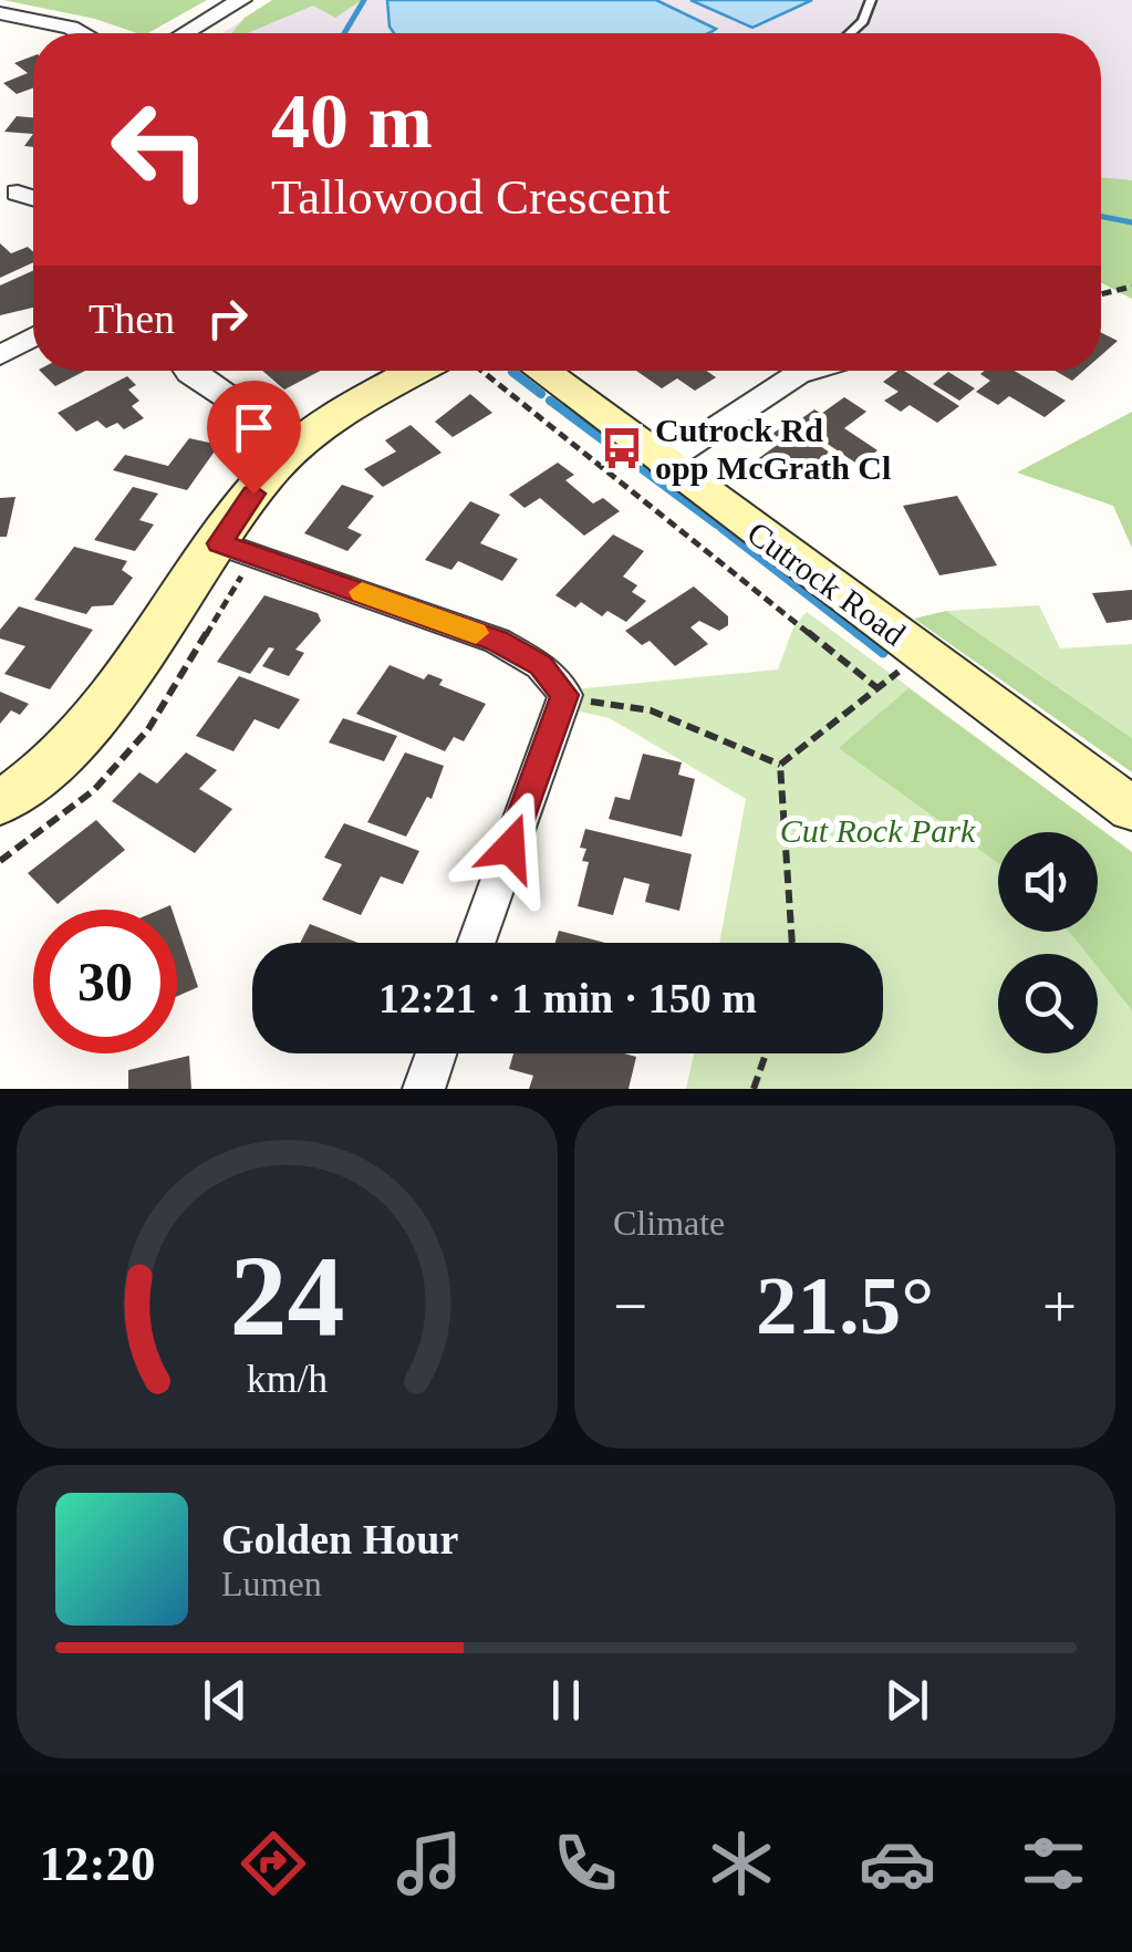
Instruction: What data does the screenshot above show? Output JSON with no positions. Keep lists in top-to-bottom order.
{
  "streets": {
    "street": ["Cutrock Road"]
  },
  "parks": ["Cut Rock Park"],
  "places": {
    "bus stop": ["Cutrock Rd opp McGrath Cl"]
  },
  "page": {
    "turn": ["40 m", "Tallowood Crescent"],
    "then": "Then",
    "limit": "30",
    "trip": "12:21 · 1 min · 150 m",
    "tile": "Climate",
    "heat": ["−", "21.5°", "+"],
    "song": ["Golden Hour", "Lumen"],
    "tabs": "12:20",
    "gauge": ["24", "km/h"]
  }
}
